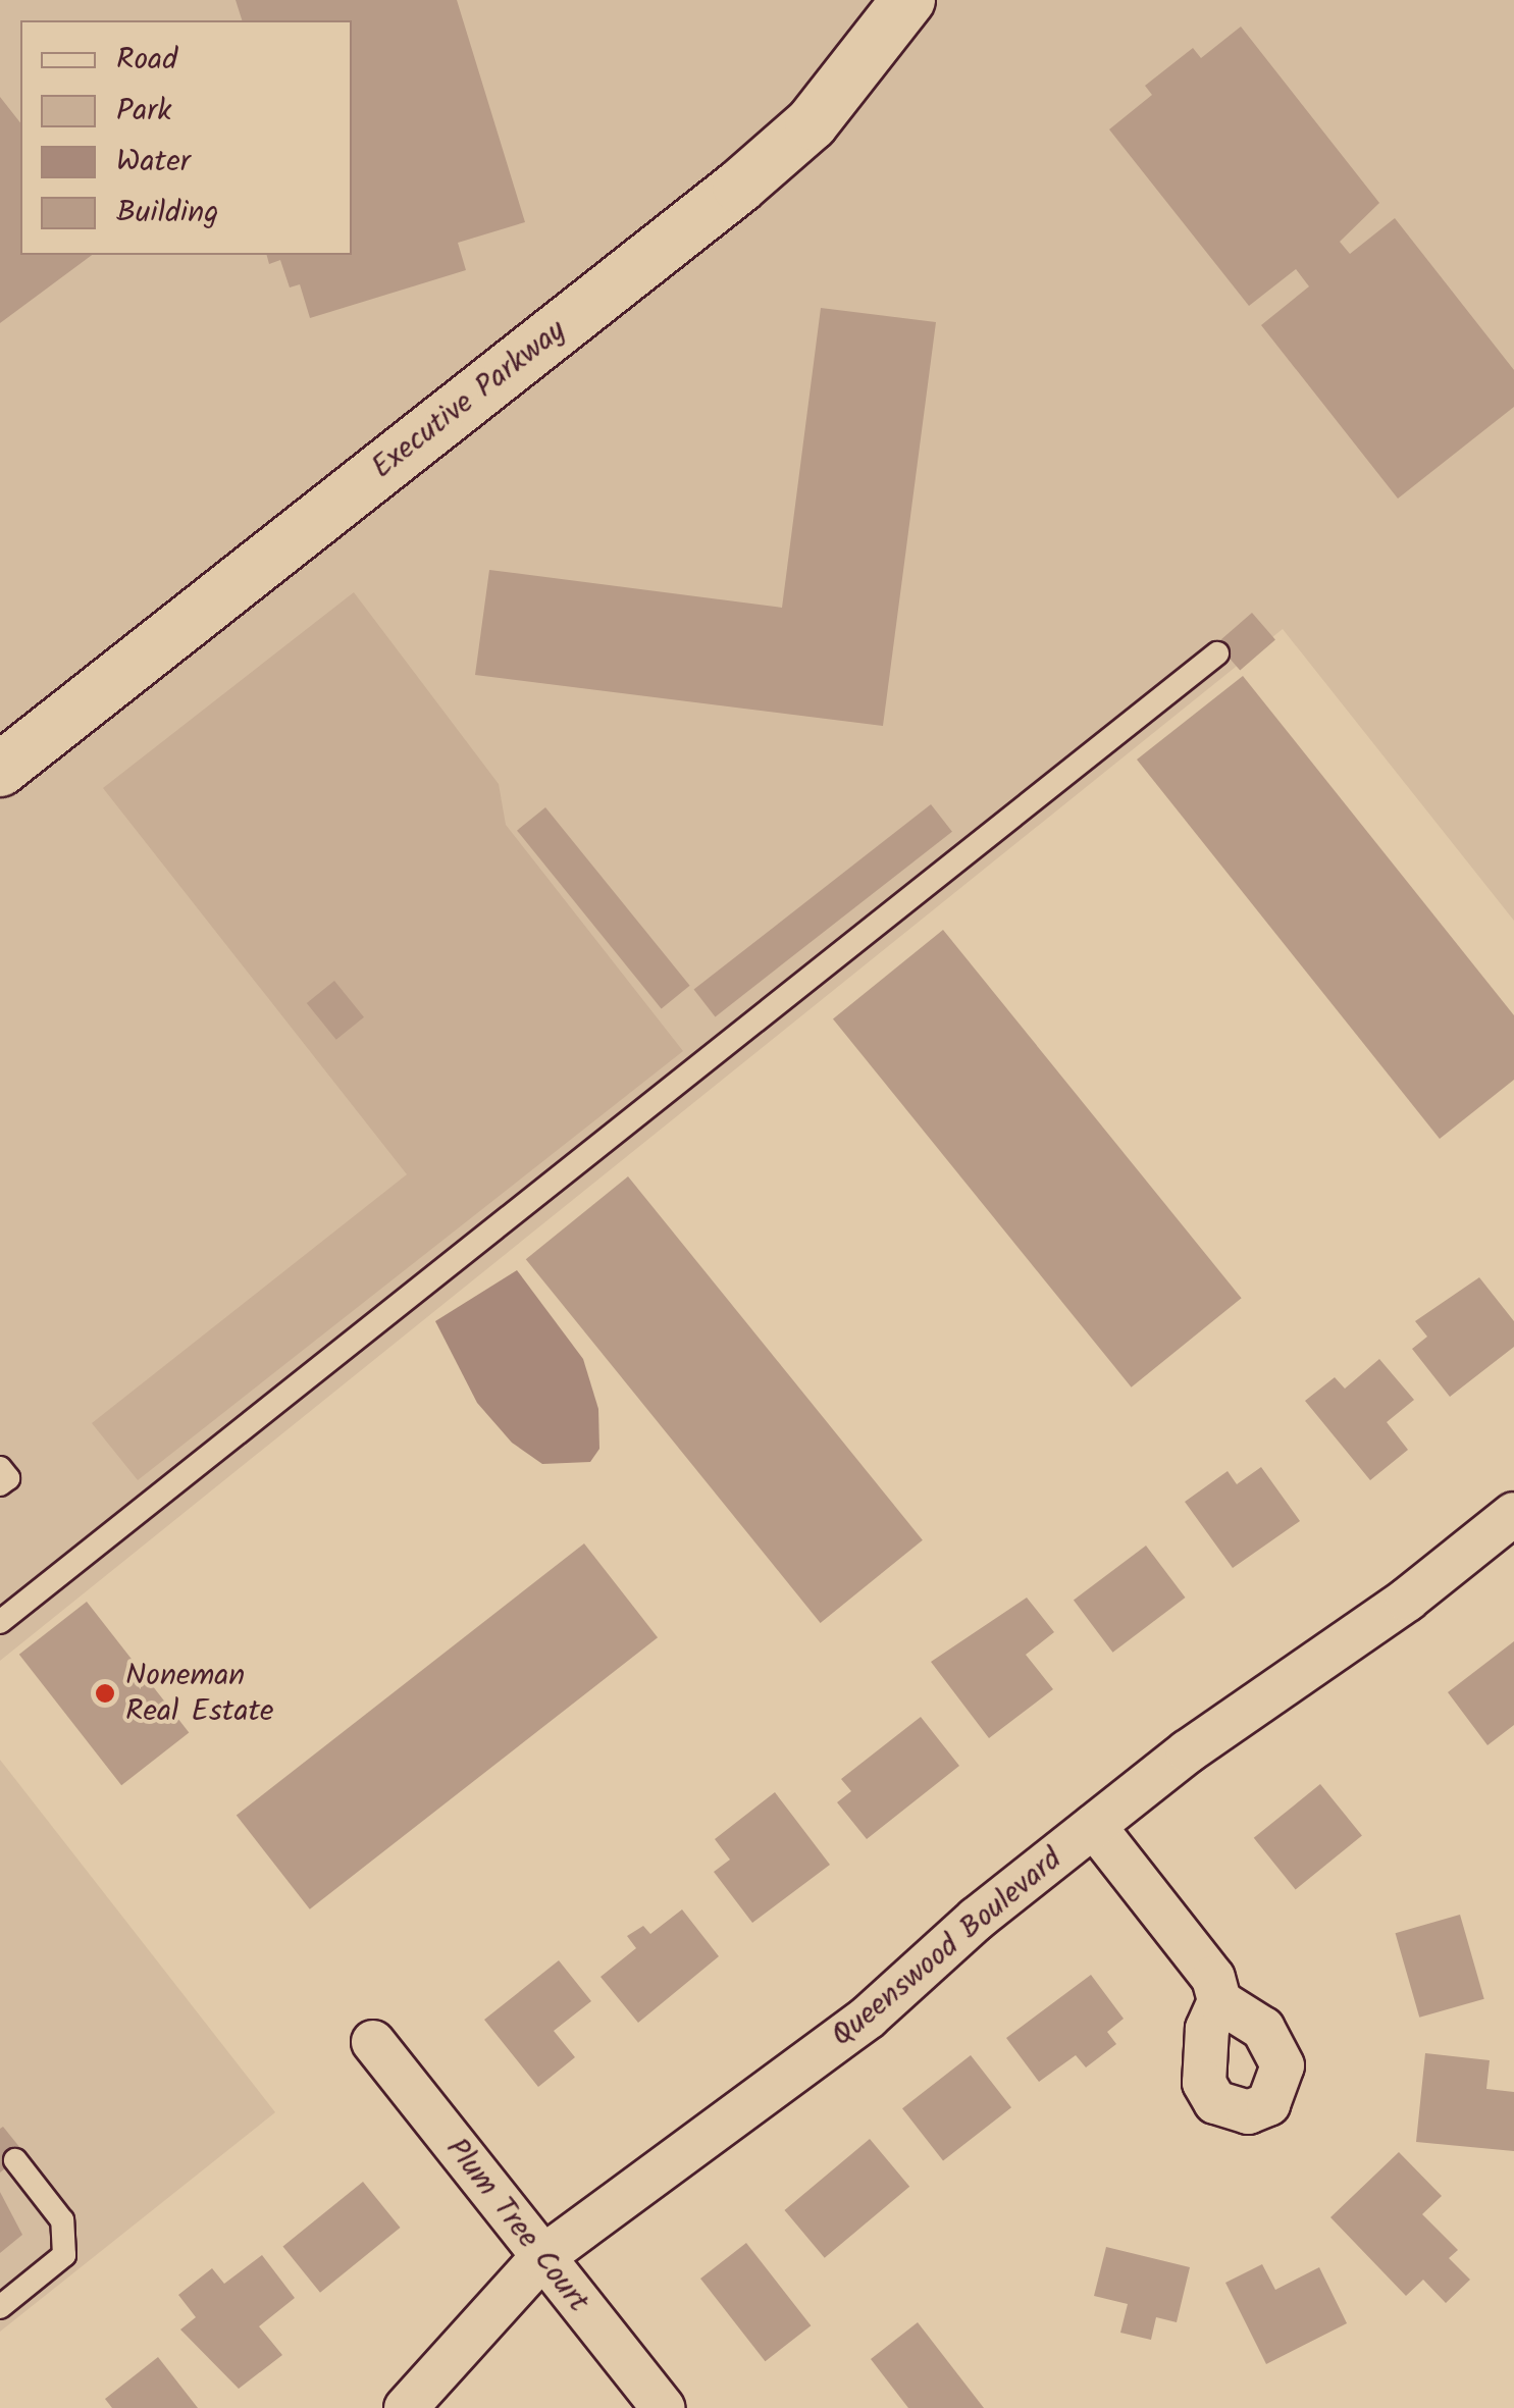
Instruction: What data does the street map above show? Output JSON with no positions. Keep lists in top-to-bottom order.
{
  "streets": {
    "street": ["Executive Parkway", "Queenswood Boulevard", "Plum Tree Court"]
  },
  "crossings": [
    ["Queenswood Boulevard", "Plum Tree Court"]
  ],
  "places": ["Noneman Real Estate"],
  "legend": [
    "Road",
    "Park",
    "Water",
    "Building"
  ]
}
